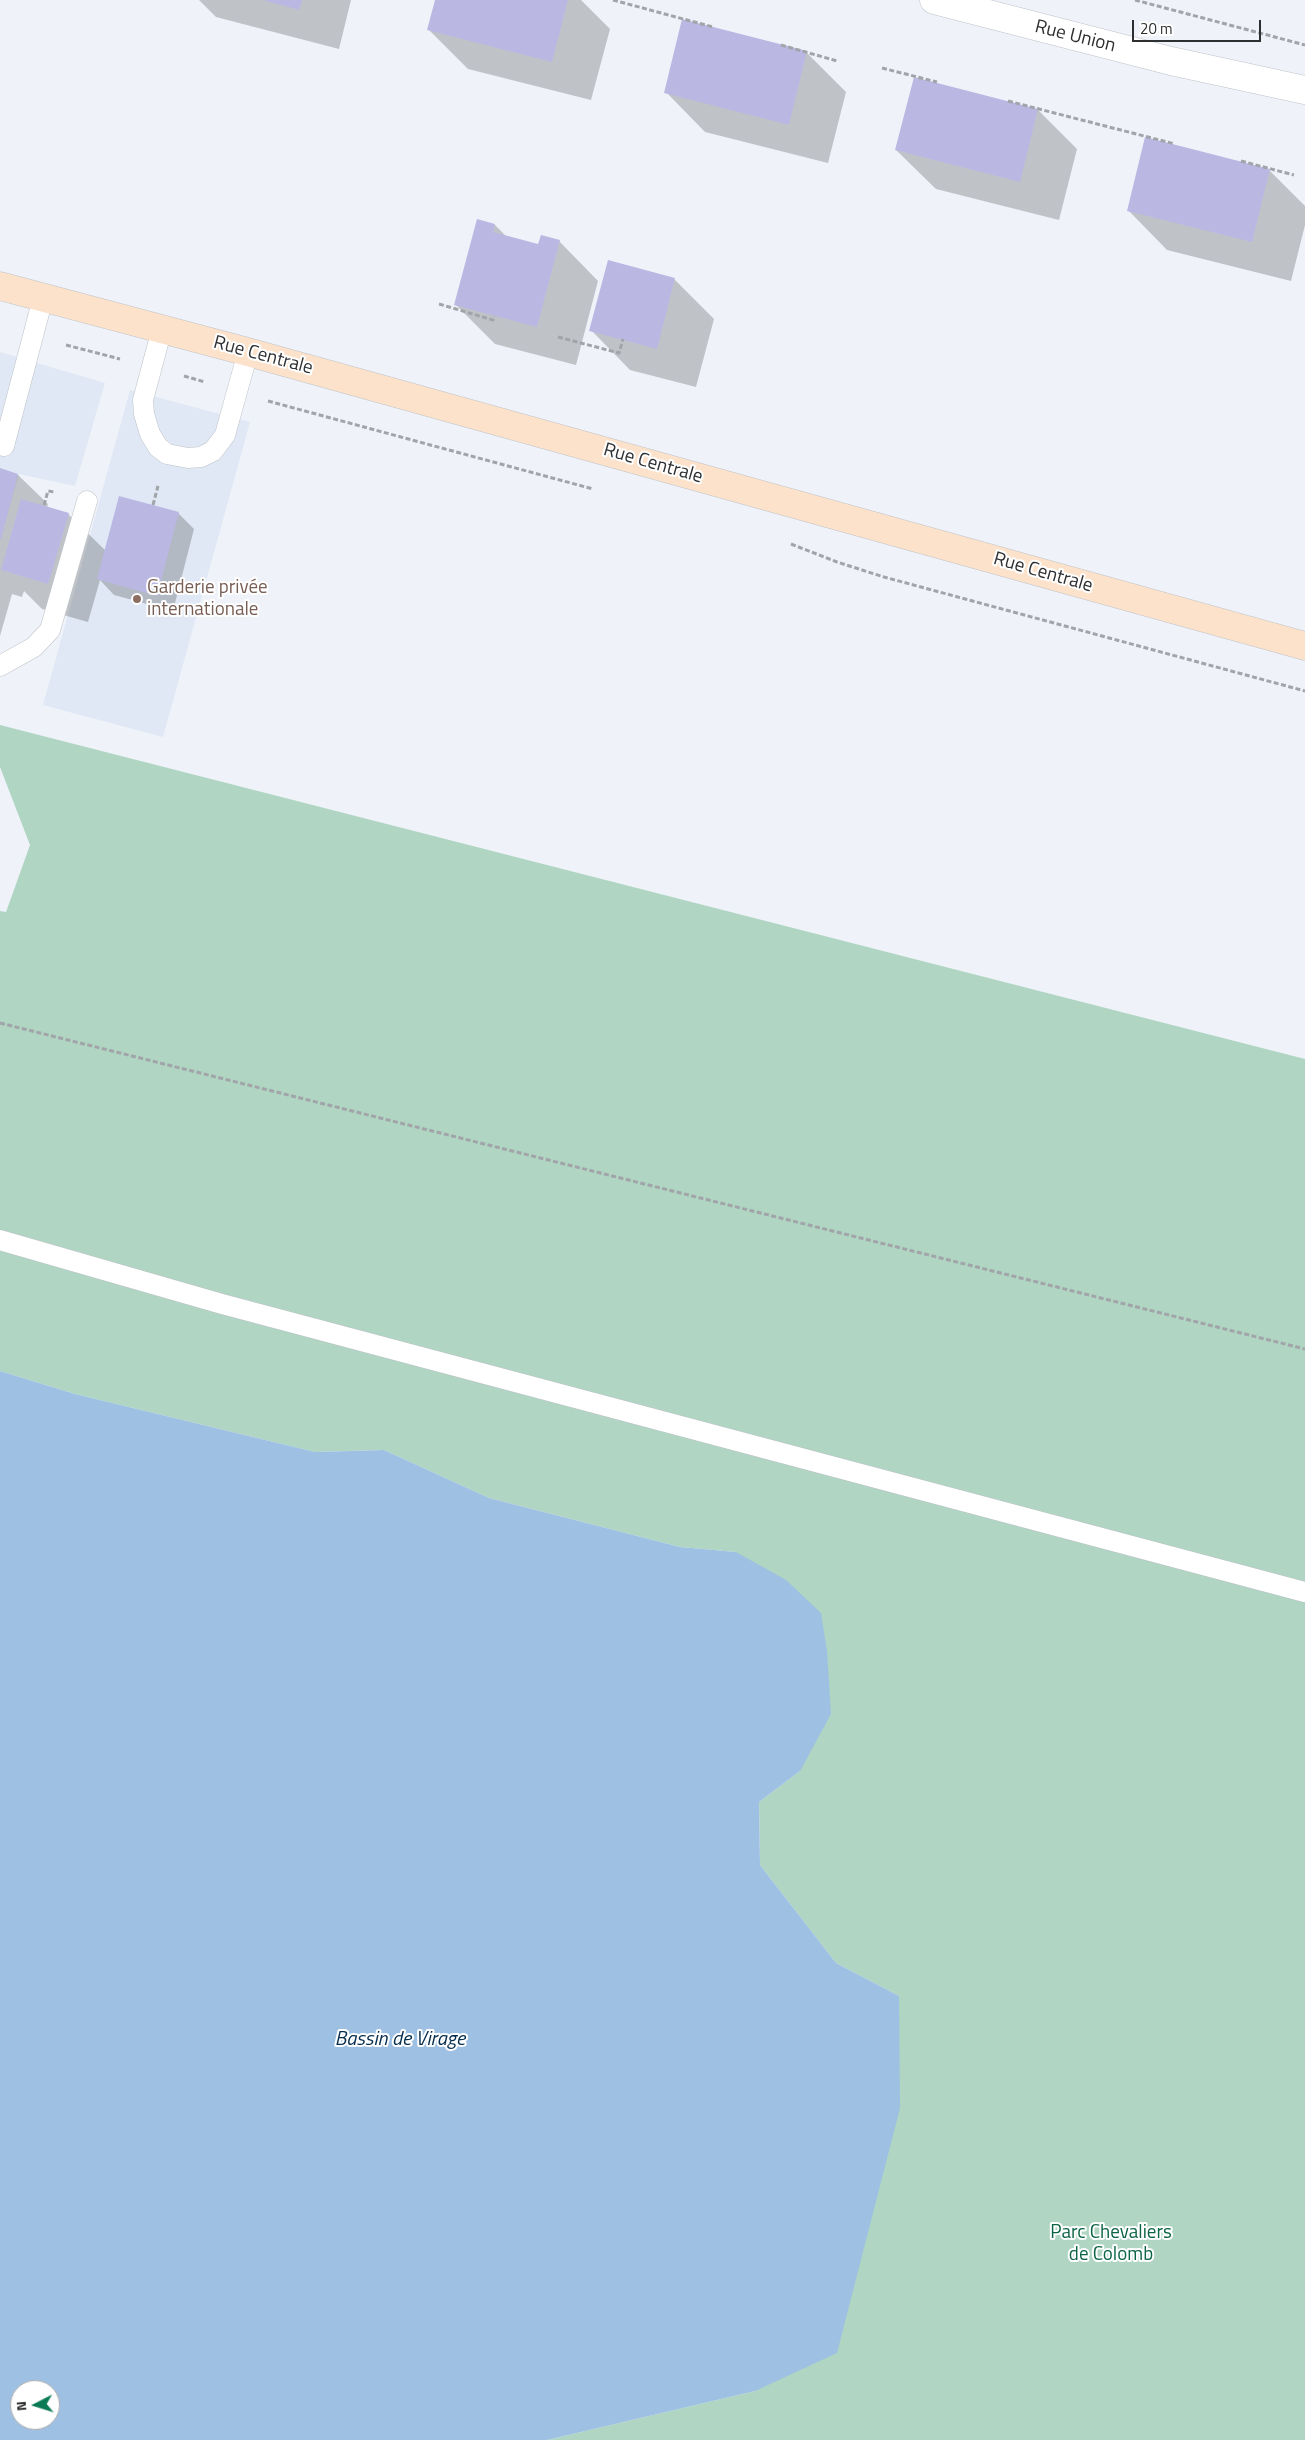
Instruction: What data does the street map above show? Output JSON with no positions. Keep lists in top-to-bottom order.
{
  "streets": {
    "street": ["Rue Union", "Rue Centrale"]
  },
  "water": ["Bassin de Virage"],
  "parks": ["Parc Chevaliers de Colomb"],
  "places": ["Garderie privée internationale"],
  "scale_bar": "20 m",
  "north": "left"
}
